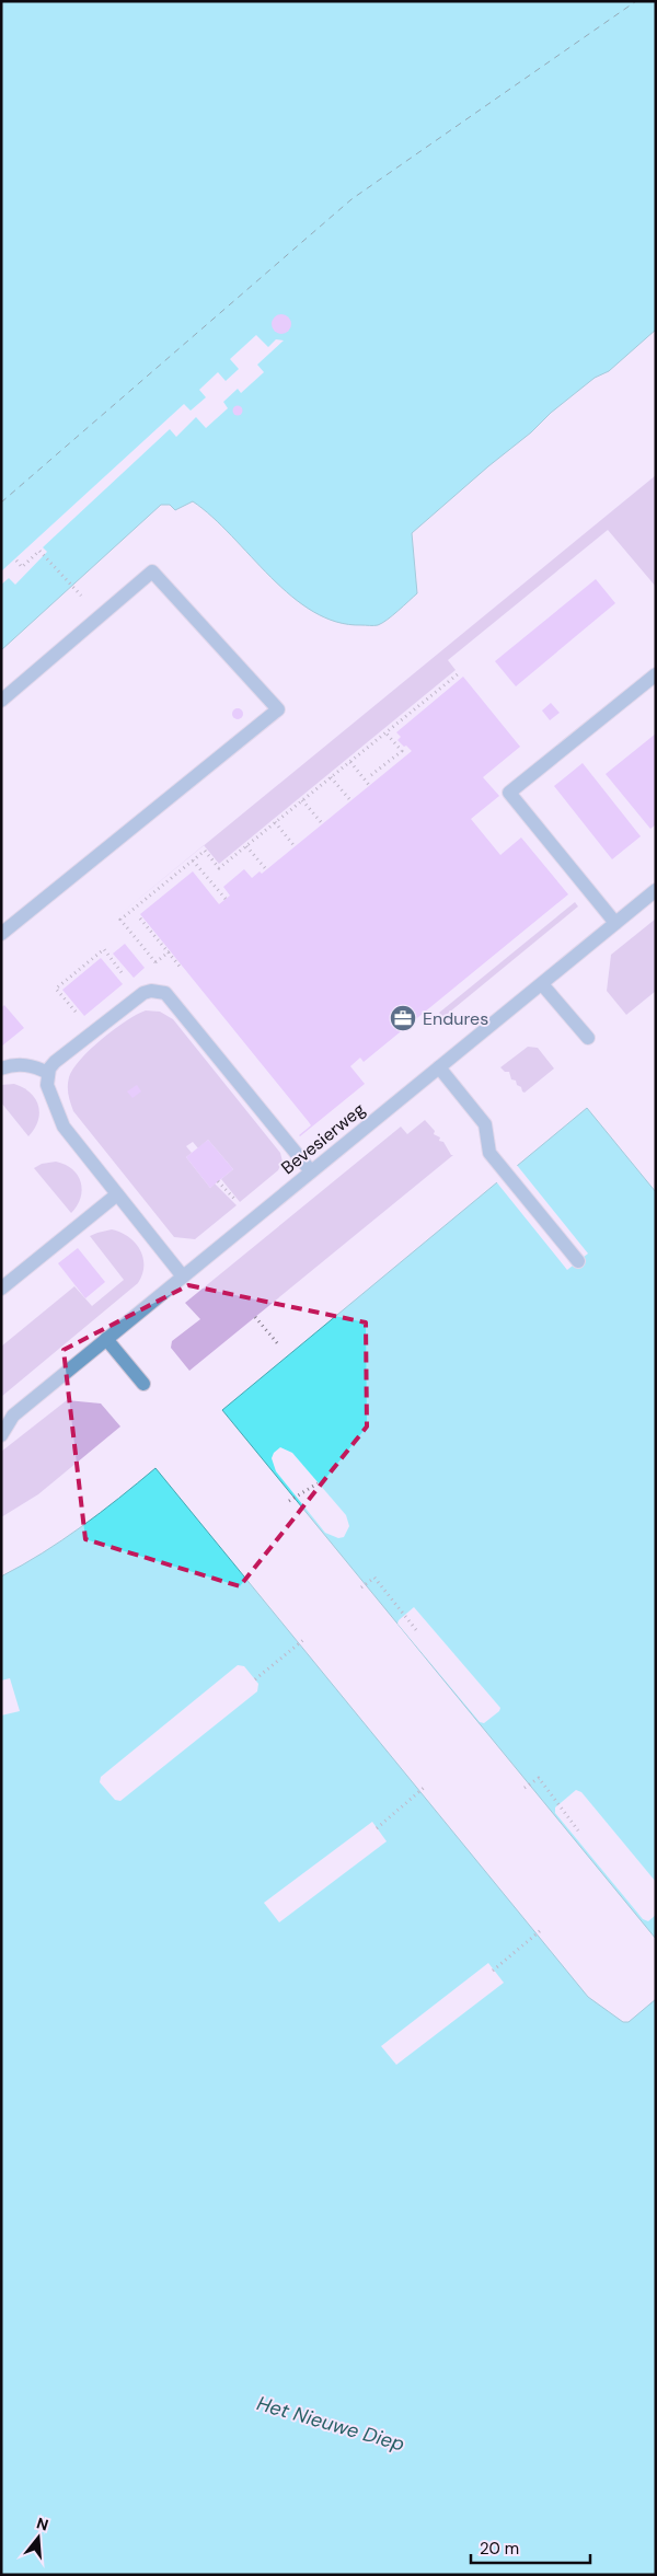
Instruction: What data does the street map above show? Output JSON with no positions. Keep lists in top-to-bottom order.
{
  "streets": {
    "street": ["Bevesierweg"]
  },
  "water": ["Het Nieuwe Diep"],
  "places": {
    "office": ["Endures"]
  },
  "scale_bar": "20 m",
  "north": "top"
}
